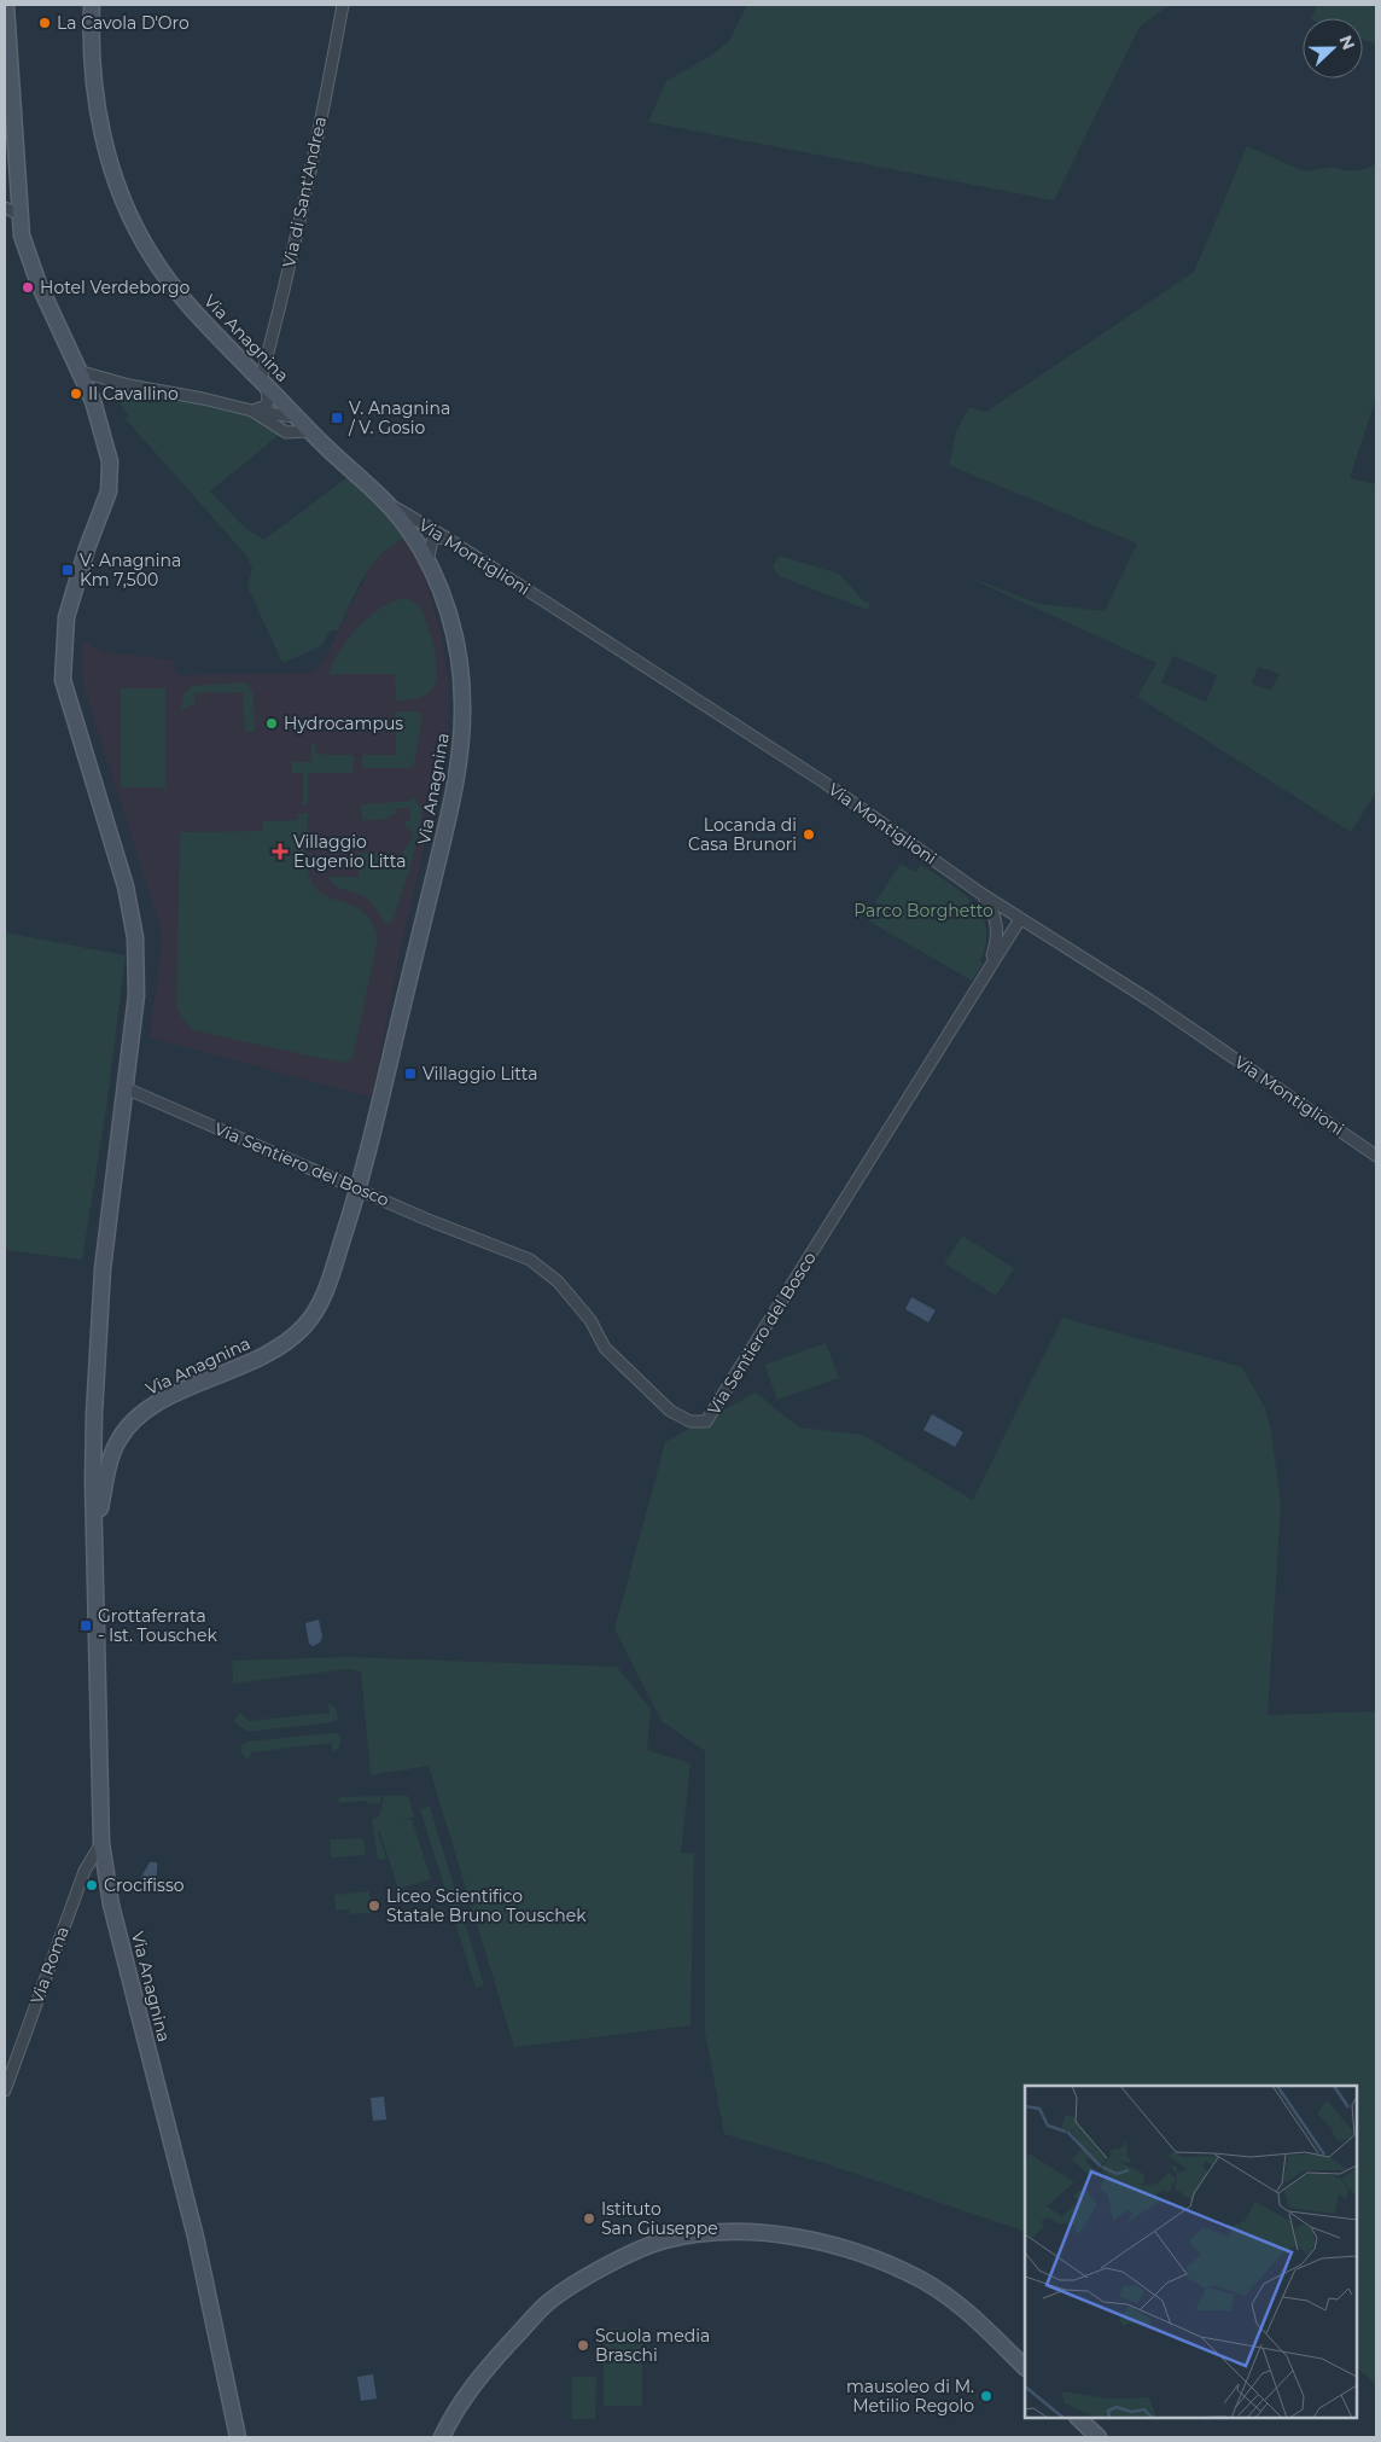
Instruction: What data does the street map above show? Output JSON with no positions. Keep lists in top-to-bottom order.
{
  "streets": {
    "main road": ["Via Anagnina"],
    "street": [
      "Via di Sant'Andrea",
      "Via Montiglioni",
      "Via Sentiero del Bosco",
      "Via Roma"
    ]
  },
  "crossings": [
    ["Via di Sant'Andrea", "Via Anagnina"],
    ["Via Anagnina", "Via Montiglioni"],
    ["Via Anagnina", "Via Sentiero del Bosco"],
    ["Via Anagnina", "Via Roma"],
    ["Via Montiglioni", "Via Sentiero del Bosco"]
  ],
  "parks": ["Parco Borghetto"],
  "places": {
    "other": [
      "La Cavola D'Oro",
      "Hotel Verdeborgo",
      "Il Cavallino",
      "Hydrocampus",
      "Locanda di Casa Brunori",
      "Crocifisso",
      "Liceo Scientifico Statale Bruno Touschek",
      "Istituto San Giuseppe",
      "Scuola media Braschi",
      "mausoleo di M. Metilio Regolo"
    ],
    "transit": [
      "V. Anagnina / V. Gosio",
      "V. Anagnina Km 7,500",
      "Villaggio Litta",
      "Grottaferrata - Ist. Touschek"
    ],
    "health": ["Villaggio Eugenio Litta"]
  },
  "north": "right"
}
